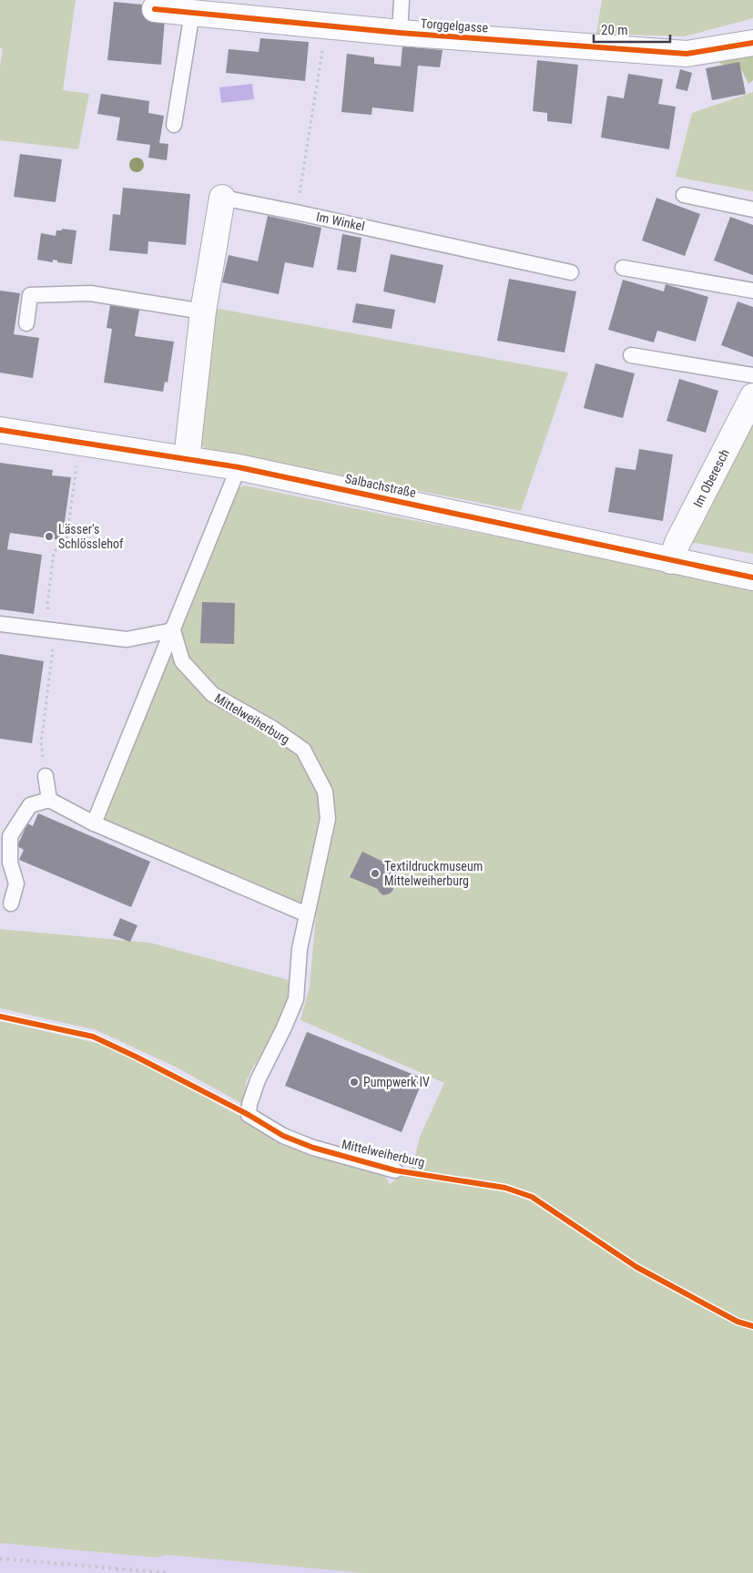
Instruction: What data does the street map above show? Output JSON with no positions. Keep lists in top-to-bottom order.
{
  "streets": {
    "street": [
      "Torggelgasse",
      "Im Winkel",
      "Im Oberesch",
      "Salbachstraße"
    ],
    "lane": ["Mittelweiherburg"]
  },
  "crossings": [
    ["Im Winkel", "Salbachstraße"],
    ["Im Oberesch", "Salbachstraße"]
  ],
  "places": ["Lässer's Schlösslehof", "Textildruckmuseum Mittelweiherburg", "Pumpwerk IV"],
  "scale_bar": "20 m"
}
